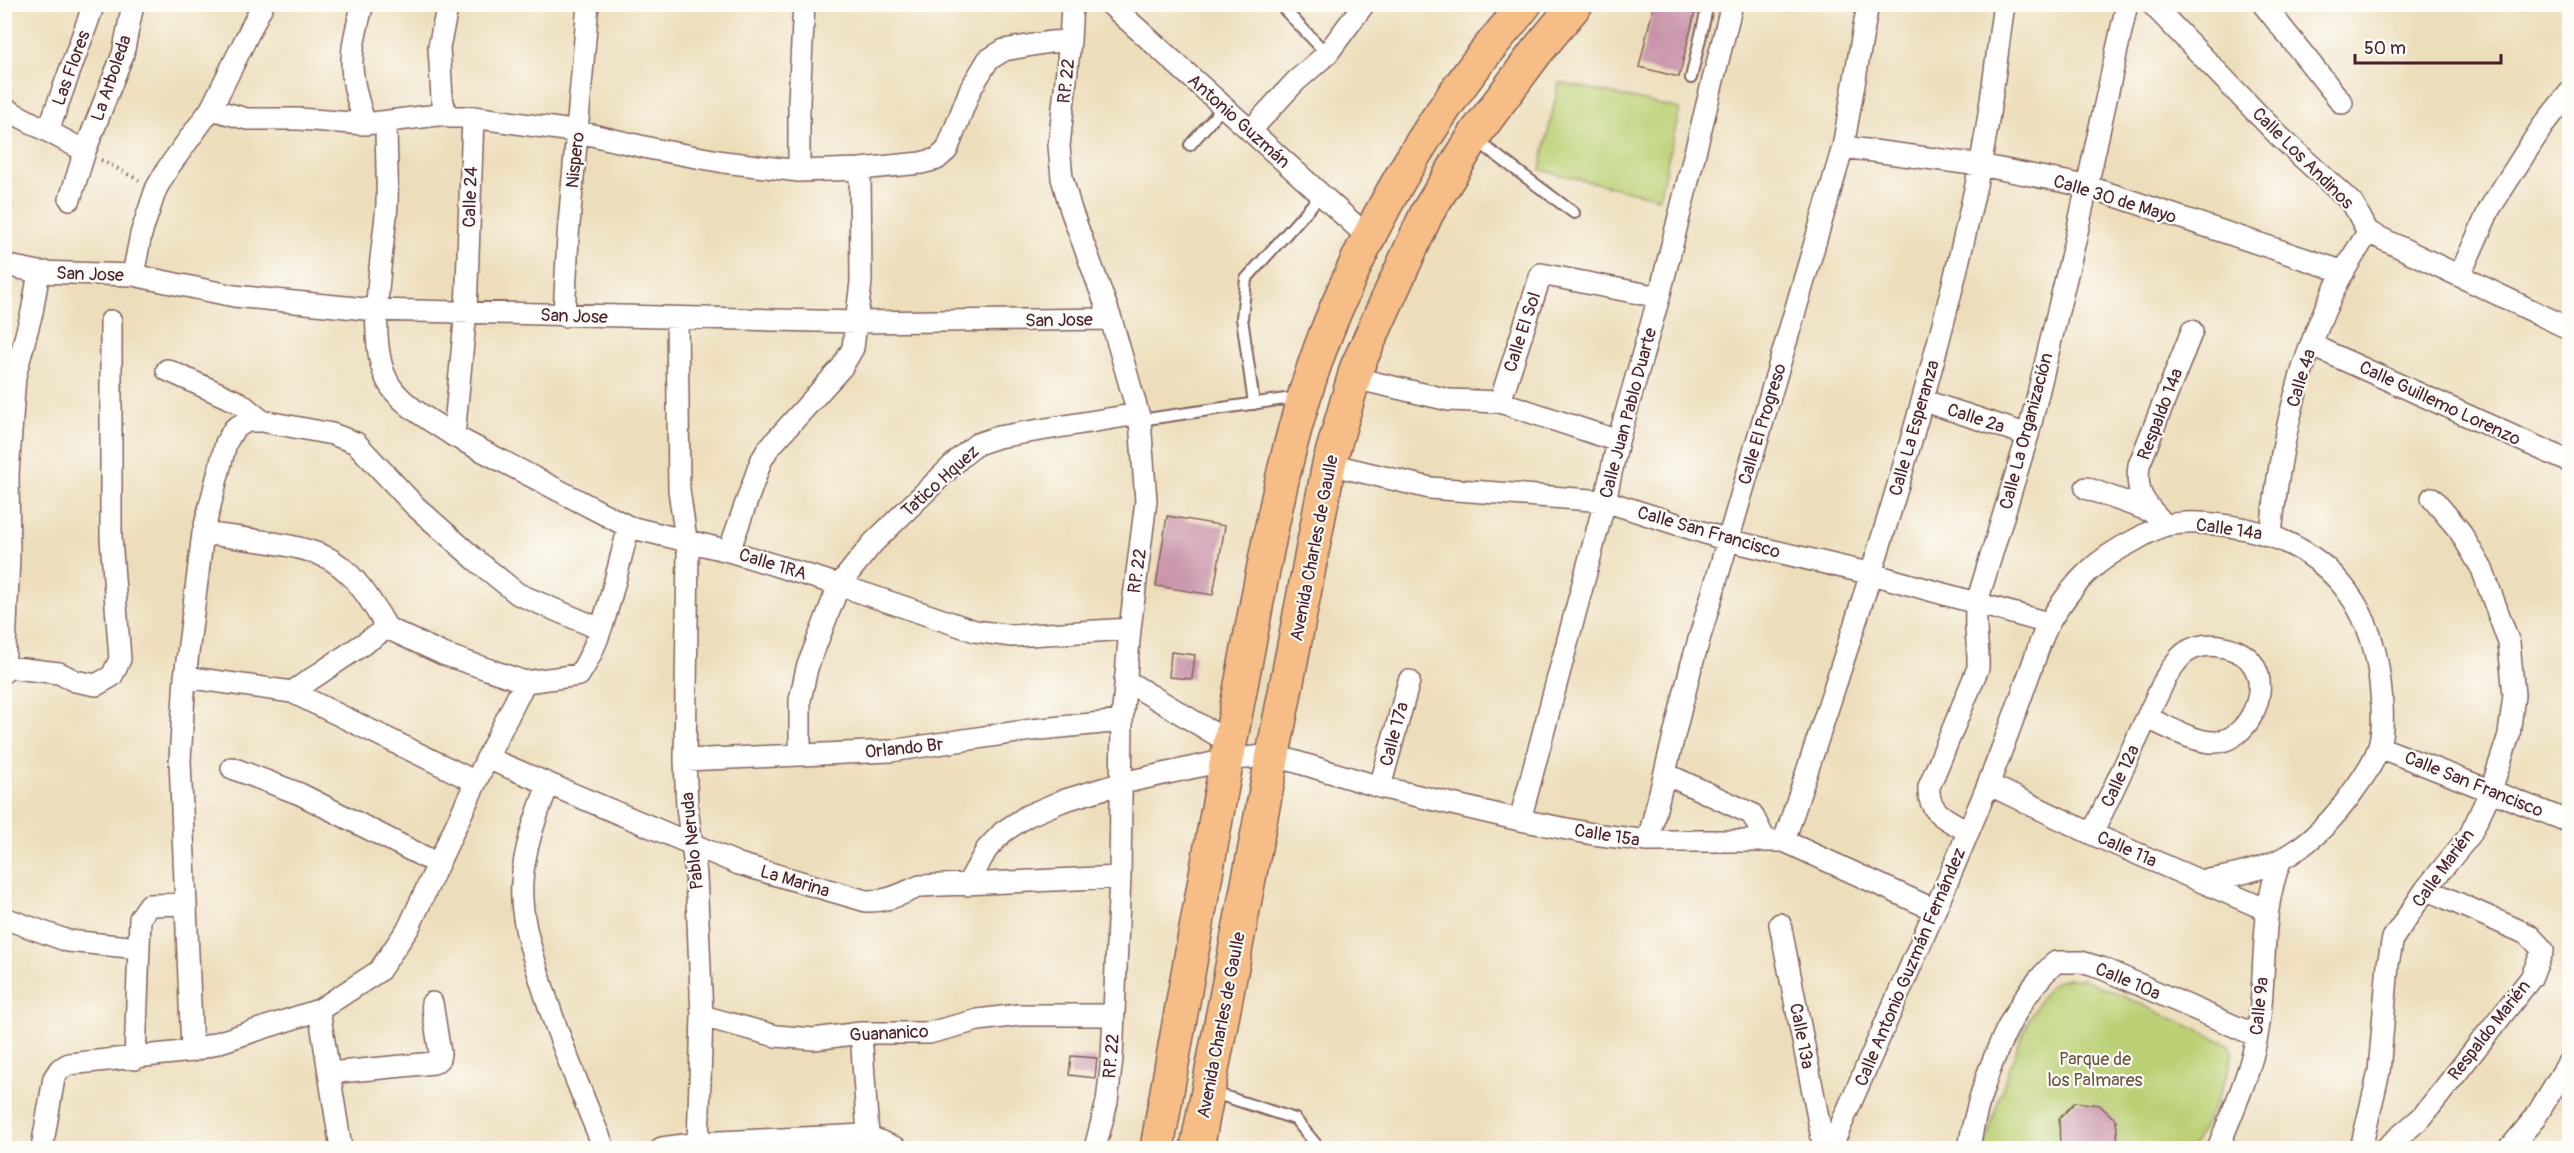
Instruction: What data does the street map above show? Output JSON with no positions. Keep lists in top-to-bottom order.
{
  "streets": {
    "main road": ["Avenida Charles de Gaulle"],
    "street": [
      "Las Flores",
      "La Arboleda",
      "RP. 22",
      "Antonio Guzmán",
      "Calle Los Andinos",
      "Nispero",
      "Calle 24",
      "Calle 30 de Mayo",
      "San Jose",
      "Calle El Sol",
      "Calle 4a",
      "Calle Guillemo Lorenzo",
      "Calle Juan Pablo Duarte",
      "Respaldo 14a",
      "Calle 2a",
      "Calle El Progreso",
      "Calle La Esperanza",
      "Calle La Organización",
      "Tatico Hquez",
      "Calle 14a",
      "Calle San Francisco",
      "Calle 1RA",
      "Calle 17a",
      "Orlando Br",
      "Calle 12a",
      "Calle 15a",
      "Pablo Neruda",
      "Calle 11a",
      "Calle Marién",
      "La Marina",
      "Calle Antonio Guzmán Fernández",
      "Calle 10a",
      "Calle 9a",
      "Respaldo Marién",
      "Guananico",
      "Calle 13a"
    ]
  },
  "crossings": [
    ["RP. 22", "San Jose"],
    ["RP. 22", "Tatico Hquez"],
    ["RP. 22", "Calle 1RA"],
    ["RP. 22", "Orlando Br"],
    ["RP. 22", "La Marina"],
    ["RP. 22", "Guananico"],
    ["Calle Los Andinos", "Calle 4a"],
    ["Nispero", "San Jose"],
    ["Calle 24", "San Jose"],
    ["Calle 24", "Calle 1RA"],
    ["Calle 30 de Mayo", "Calle 4a"],
    ["Calle 30 de Mayo", "Calle El Progreso"],
    ["Calle 30 de Mayo", "Calle La Esperanza"],
    ["Calle 30 de Mayo", "Calle La Organización"],
    ["San Jose", "Calle 1RA"],
    ["San Jose", "Pablo Neruda"],
    ["Calle El Sol", "Calle Juan Pablo Duarte"],
    ["Calle 4a", "Calle Guillemo Lorenzo"],
    ["Calle 4a", "Calle 14a"],
    ["Calle Juan Pablo Duarte", "Calle San Francisco"],
    ["Calle Juan Pablo Duarte", "Calle 15a"],
    ["Respaldo 14a", "Calle 14a"],
    ["Calle 2a", "Calle La Esperanza"],
    ["Calle 2a", "Calle La Organización"],
    ["Calle El Progreso", "Calle San Francisco"],
    ["Calle El Progreso", "Calle 15a"],
    ["Calle La Esperanza", "Calle San Francisco"],
    ["Calle La Esperanza", "Calle 15a"],
    ["Calle La Organización", "Calle San Francisco"],
    ["Calle La Organización", "Calle Antonio Guzmán Fernández"],
    ["Tatico Hquez", "Calle 1RA"],
    ["Tatico Hquez", "Orlando Br"],
    ["Calle 14a", "Calle San Francisco"],
    ["Calle 14a", "Calle 11a"],
    ["Calle 14a", "Calle Antonio Guzmán Fernández"],
    ["Calle 14a", "Calle 9a"],
    ["Calle San Francisco", "Avenida Charles de Gaulle"],
    ["Calle San Francisco", "Calle Marién"],
    ["Avenida Charles de Gaulle", "Calle 15a"],
    ["Calle 1RA", "Pablo Neruda"],
    ["Calle 17a", "Calle 15a"],
    ["Orlando Br", "Pablo Neruda"],
    ["Calle 12a", "Calle 11a"],
    ["Calle 15a", "Calle Antonio Guzmán Fernández"],
    ["Pablo Neruda", "La Marina"],
    ["Pablo Neruda", "Guananico"],
    ["Calle 11a", "Calle Antonio Guzmán Fernández"],
    ["Calle 11a", "Calle 9a"],
    ["Calle Marién", "Respaldo Marién"],
    ["Calle 10a", "Calle 9a"]
  ],
  "parks": ["Parque de los Palmares"],
  "scale_bar": "50 m"
}
